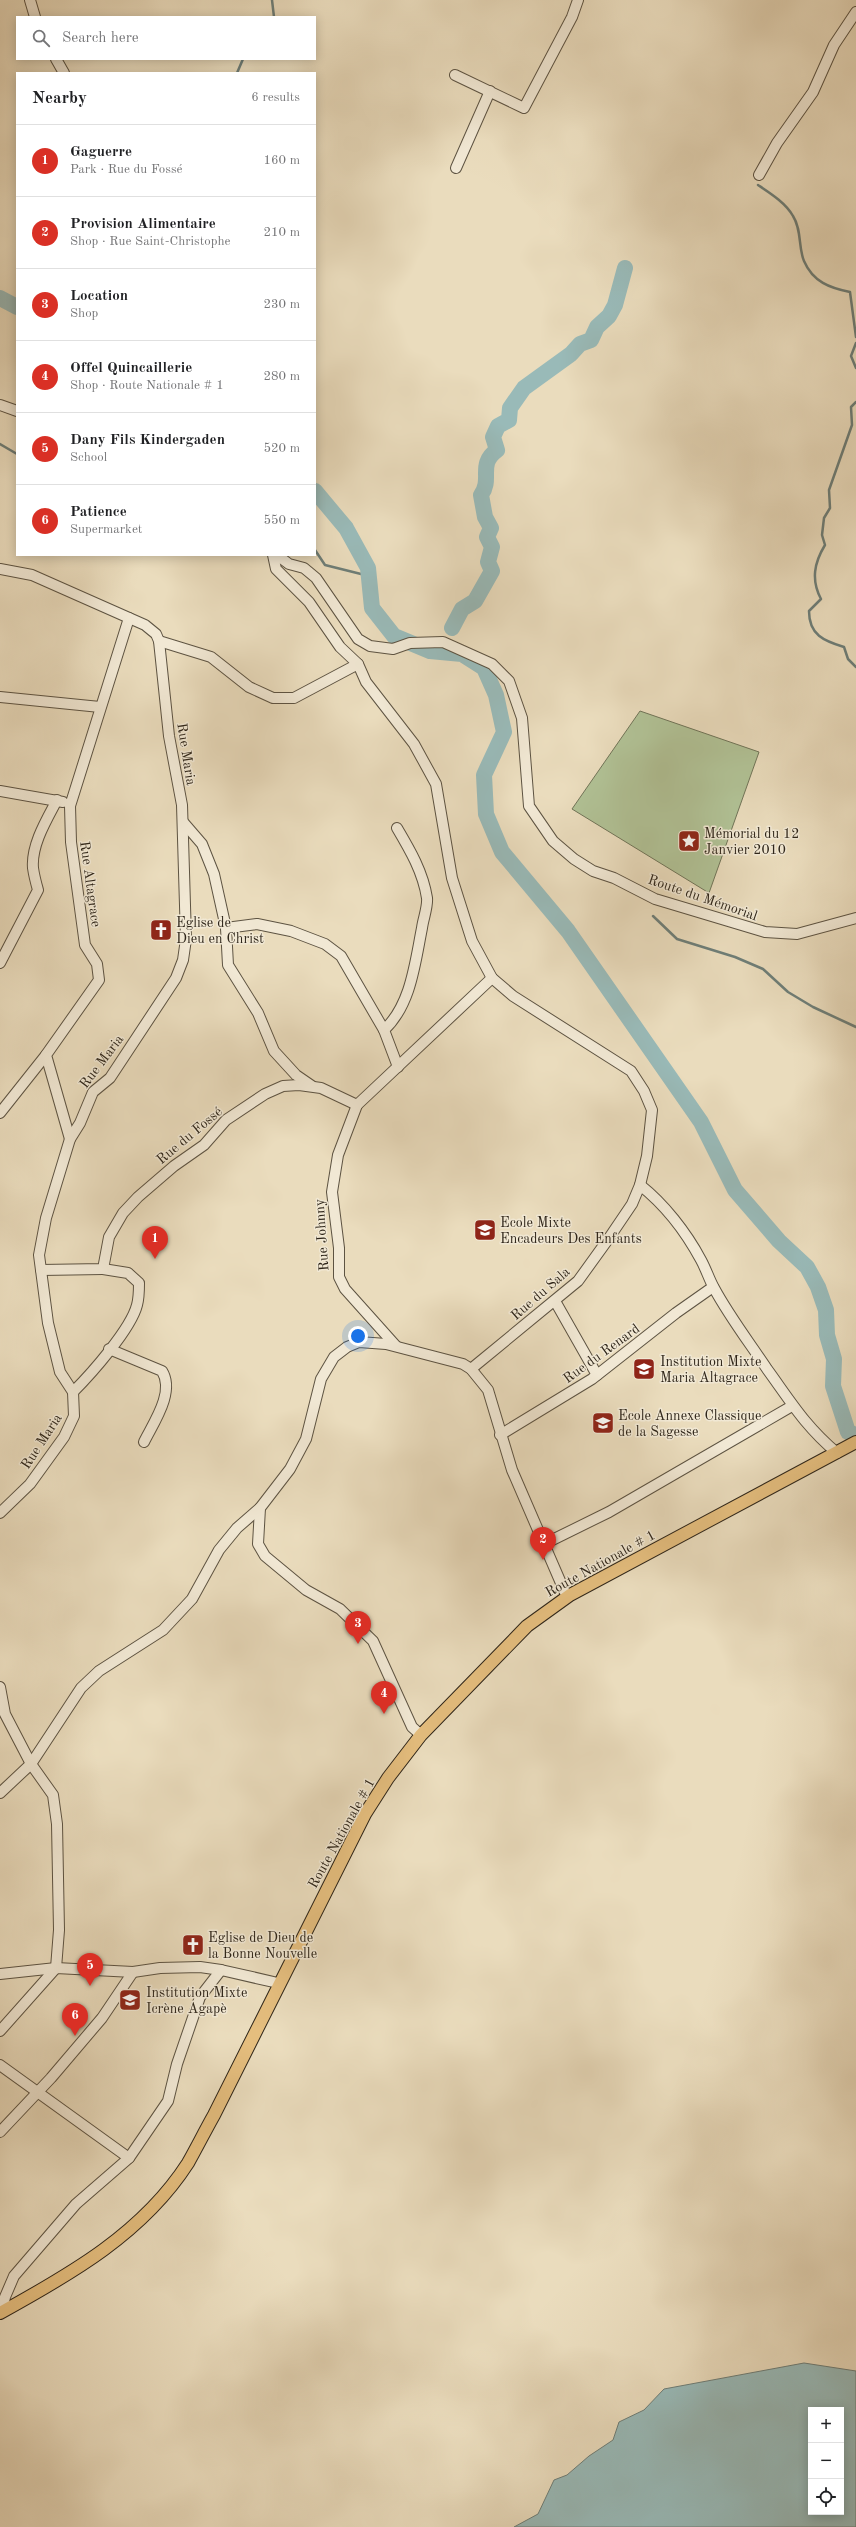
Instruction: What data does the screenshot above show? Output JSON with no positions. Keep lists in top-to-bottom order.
{
  "streets": {
    "main road": ["Route Nationale # 1"],
    "street": [
      "Rue Maria",
      "Rue Altagrace",
      "Route du Mémorial",
      "Rue du Fossé",
      "Rue Johnny",
      "Rue du Sala",
      "Rue du Renard"
    ]
  },
  "crossings": [
    ["Rue du Fossé", "Rue Johnny"]
  ],
  "places": {
    "place": ["Mémorial du 12 Janvier 2010"],
    "church": ["Eglise de Dieu en Christ", "Eglise de Dieu de la Bonne Nouvelle"],
    "school or university": [
      "Ecole Mixte Encadeurs Des Enfants",
      "Institution Mixte Maria Altagrace",
      "Ecole Annexe Classique de la Sagesse",
      "Institution Mixte Icrène Agapè"
    ]
  },
  "page": {
    "search": "Search here",
    "heading": ["Nearby", "6 results"],
    "list": [
      {
        "mark": "1",
        "name": "Gaguerre",
        "note": "Park · Rue du Fossé",
        "value": "160 m"
      },
      {
        "mark": "2",
        "name": "Provision Alimentaire",
        "note": "Shop · Rue Saint-Christophe",
        "value": "210 m"
      },
      {
        "mark": "3",
        "name": "Location",
        "note": "Shop",
        "value": "230 m"
      },
      {
        "mark": "4",
        "name": "Offel Quincaillerie",
        "note": "Shop · Route Nationale # 1",
        "value": "280 m"
      },
      {
        "mark": "5",
        "name": "Dany Fils Kindergaden",
        "note": "School",
        "value": "520 m"
      },
      {
        "mark": "6",
        "name": "Patience",
        "note": "Supermarket",
        "value": "550 m"
      }
    ],
    "pins": [
      "1",
      "2",
      "3",
      "4",
      "5",
      "6"
    ],
    "map_buttons": ["+", "−"]
  }
}
